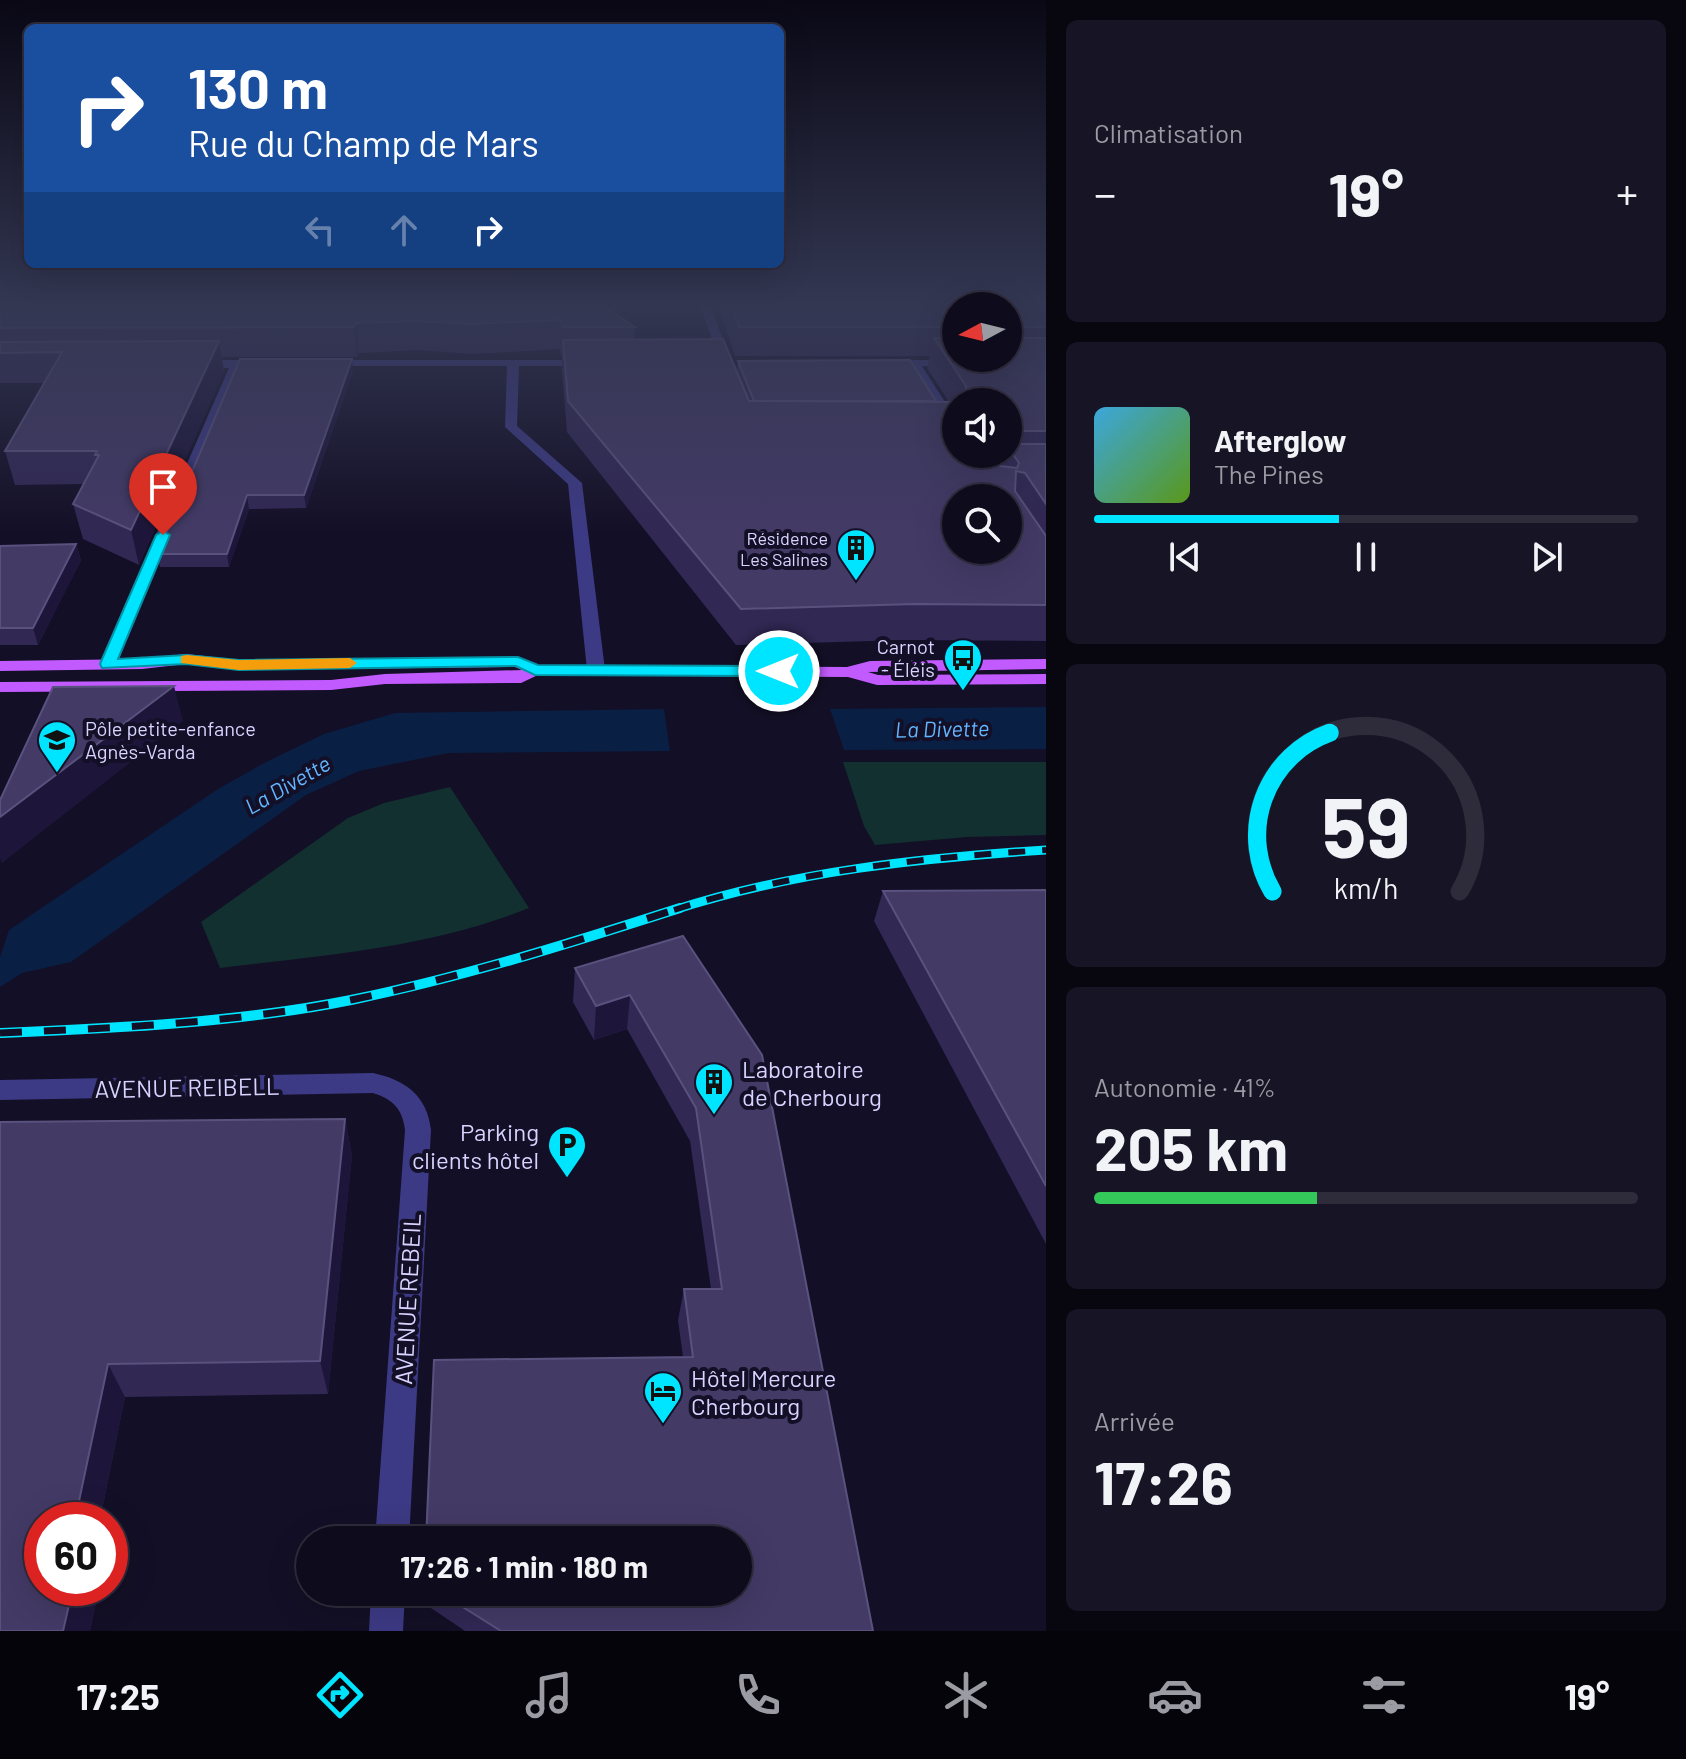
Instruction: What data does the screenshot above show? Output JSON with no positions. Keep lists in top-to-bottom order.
{
  "streets": {
    "street": ["AVENUE REIBELL", "AVENUE REBEIL"]
  },
  "crossings": [
    ["AVENUE REIBELL", "AVENUE REBEIL"]
  ],
  "water": ["La Divette"],
  "places": {
    "building": ["Résidence Les Salines", "Laboratoire de Cherbourg"],
    "bus stop": ["Carnot - Éléis"],
    "school or university": ["Pôle petite-enfance Agnès-Varda"],
    "parking": ["Parking clients hôtel"],
    "hotel": ["Hôtel Mercure Cherbourg"]
  },
  "north": "left",
  "page": {
    "tile": [
      "Climatisation",
      ["Autonomie · 41%", "205 km"],
      ["Arrivée", "17:26"]
    ],
    "turn": ["130 m", "Rue du Champ de Mars"],
    "heat": ["−", "19°", "+"],
    "song": ["Afterglow", "The Pines"],
    "limit": "60",
    "trip": "17:26 · 1 min · 180 m",
    "tabs": ["17:25", "19°"],
    "gauge": ["59", "km/h"]
  }
}
